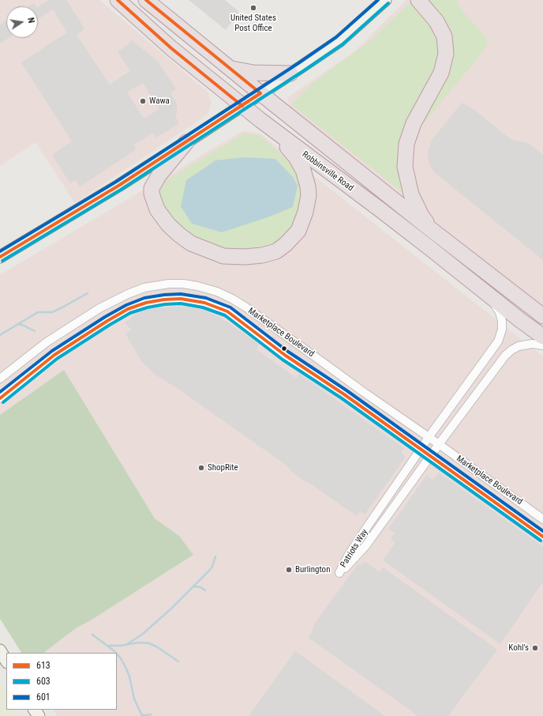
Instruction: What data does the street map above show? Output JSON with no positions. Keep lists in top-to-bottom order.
{
  "streets": {
    "highway": ["Robbinsville Road"],
    "street": ["Marketplace Boulevard", "Patriots Way"]
  },
  "crossings": [
    ["Robbinsville Road", "Patriots Way"],
    ["Marketplace Boulevard", "Patriots Way"]
  ],
  "places": [
    "United States Post Office",
    "Wawa",
    "ShopRite",
    "Burlington",
    "Kohl's"
  ],
  "lines": ["transit line 613", "transit line 601", "transit line 603"],
  "legend": ["613", "603", "601"],
  "north": "right"
}
